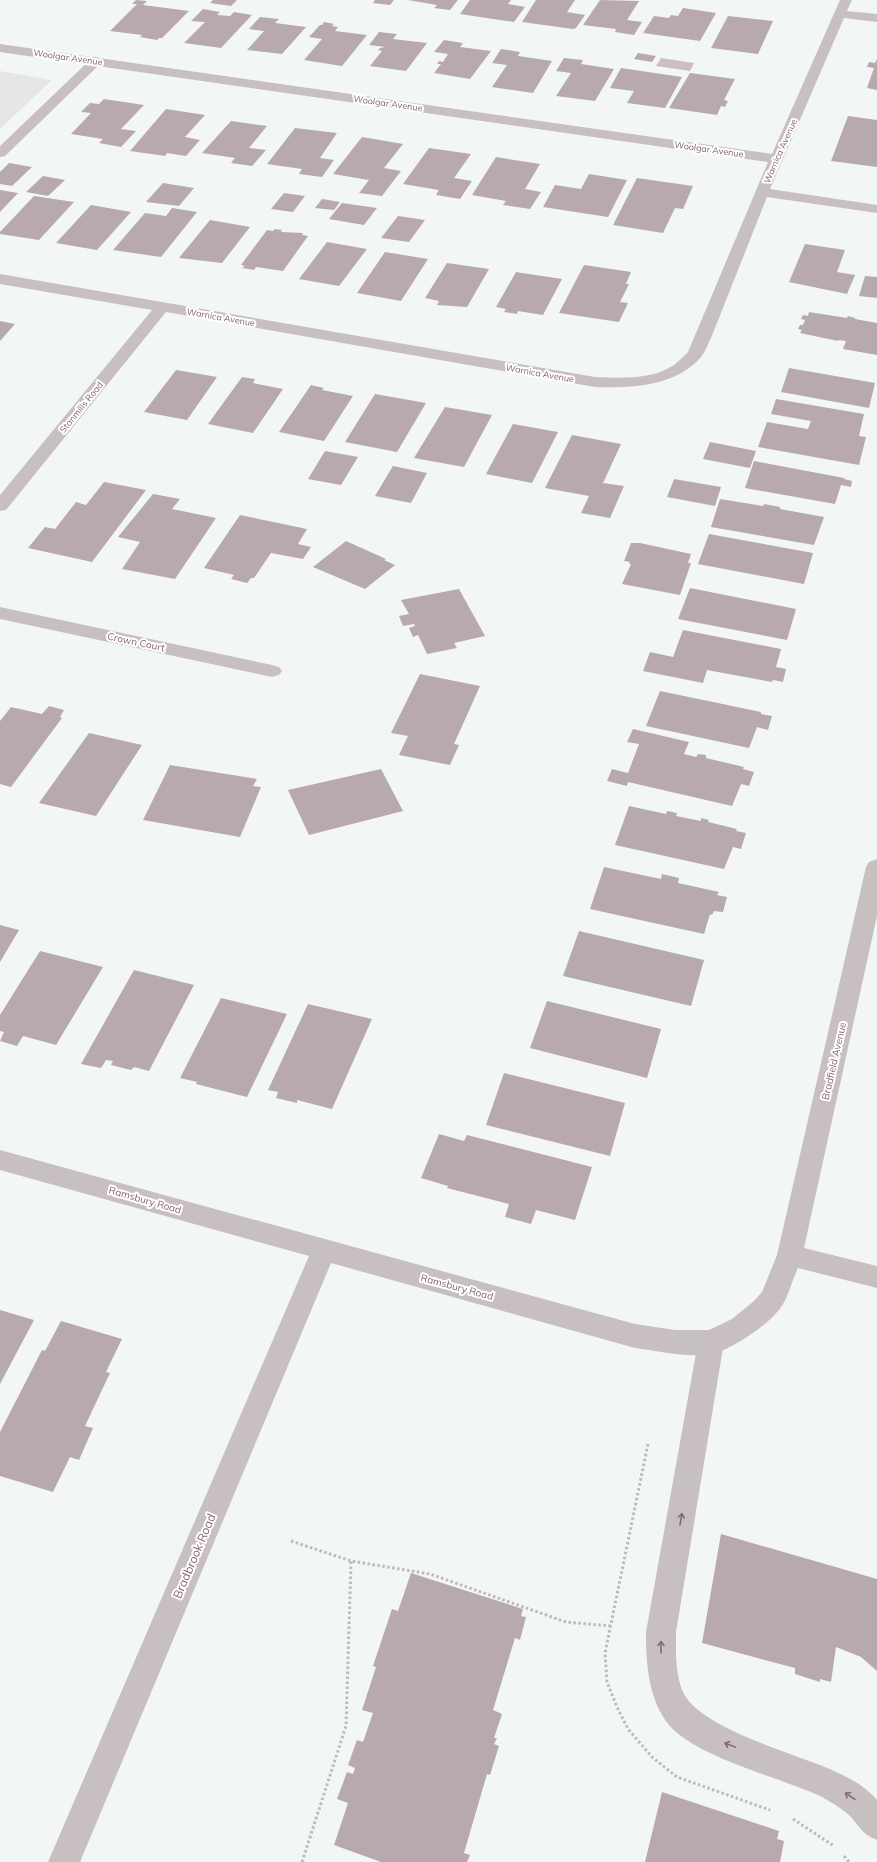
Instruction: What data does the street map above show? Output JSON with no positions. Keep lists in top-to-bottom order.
{
  "streets": {
    "street": [
      "Woolgar Avenue",
      "Warnica Avenue",
      "Stanmills Road",
      "Crown Court",
      "Bradfield Avenue",
      "Ramsbury Road",
      "Bradbrook Road"
    ]
  },
  "crossings": [
    ["Woolgar Avenue", "Warnica Avenue"],
    ["Warnica Avenue", "Stanmills Road"],
    ["Bradfield Avenue", "Ramsbury Road"],
    ["Ramsbury Road", "Bradbrook Road"]
  ]
}
